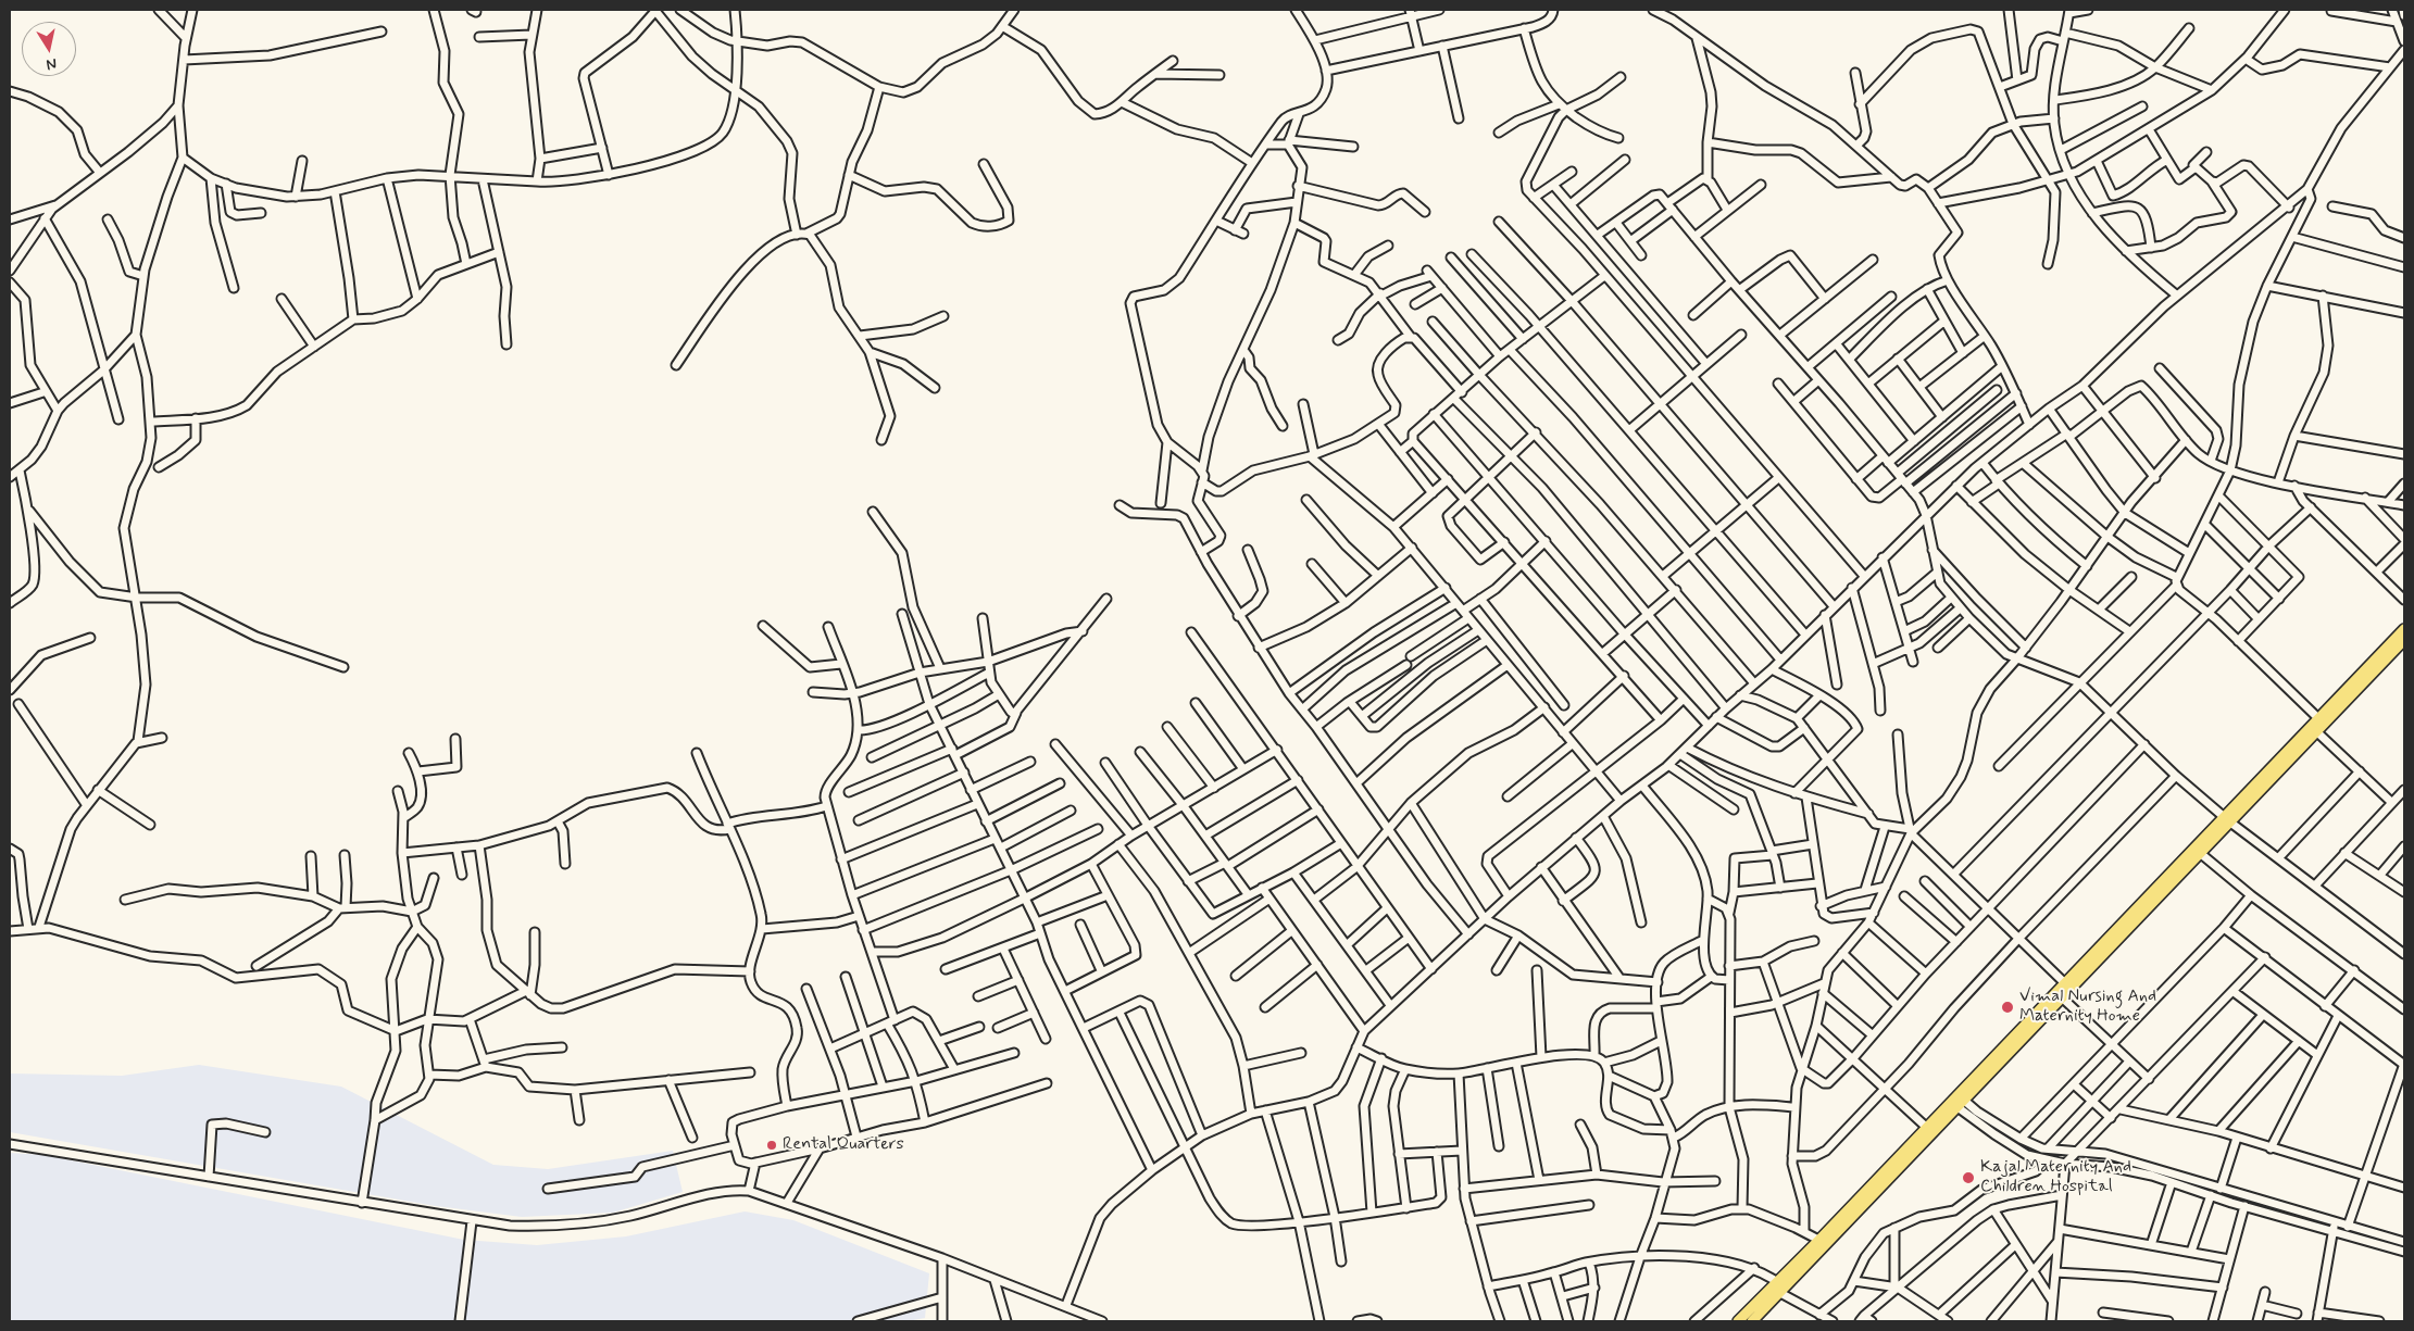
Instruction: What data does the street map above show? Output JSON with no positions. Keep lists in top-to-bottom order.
{
  "places": ["Vimal Nursing And Maternity Home", "Rental Quarters", "Kajal Maternity And Children Hospital"],
  "north": "bottom"
}
